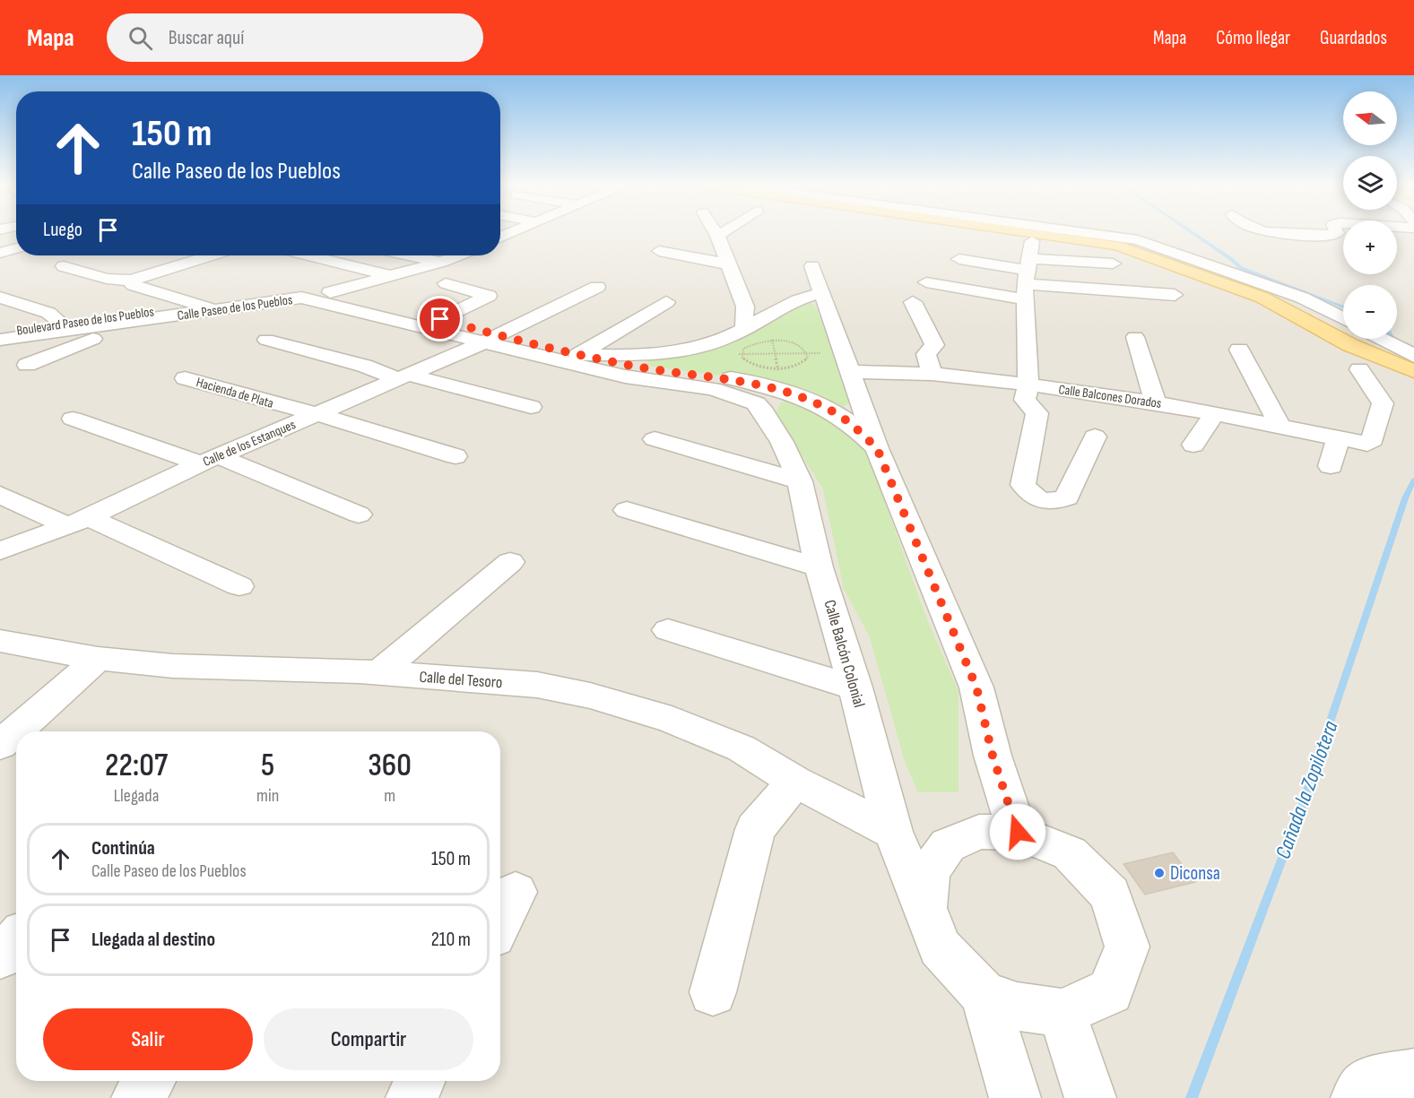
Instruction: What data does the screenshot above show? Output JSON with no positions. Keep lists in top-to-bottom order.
{
  "streets": {
    "street": [
      "Calle Paseo de los Pueblos",
      "Boulevard Paseo de los Pueblos",
      "Hacienda de Plata",
      "Calle Balcones Dorados",
      "Calle de los Estanques",
      "Calle Balcón Colonial",
      "Calle del Tesoro"
    ]
  },
  "crossings": [
    ["Calle Paseo de los Pueblos", "Boulevard Paseo de los Pueblos"],
    ["Calle Paseo de los Pueblos", "Calle de los Estanques"],
    ["Calle Paseo de los Pueblos", "Calle Balcón Colonial"],
    ["Hacienda de Plata", "Calle de los Estanques"],
    ["Calle Balcón Colonial", "Calle del Tesoro"]
  ],
  "water": ["Cañada la Zopilotera"],
  "places": ["Diconsa"],
  "north": "left",
  "page": {
    "header": "Mapa",
    "search": "Buscar aquí",
    "nav": ["Mapa", "Cómo llegar", "Guardados"],
    "map_buttons": ["+", "−"],
    "turn": ["150 m", "Calle Paseo de los Pueblos"],
    "then": "Luego",
    "eta": [
      "22:07",
      "Llegada",
      "5",
      "min",
      "360",
      "m"
    ],
    "list": [
      {
        "name": "Continúa",
        "note": "Calle Paseo de los Pueblos",
        "value": "150 m"
      },
      {
        "name": "Llegada al destino",
        "value": "210 m"
      }
    ],
    "buttons": ["Salir", "Compartir"]
  }
}
